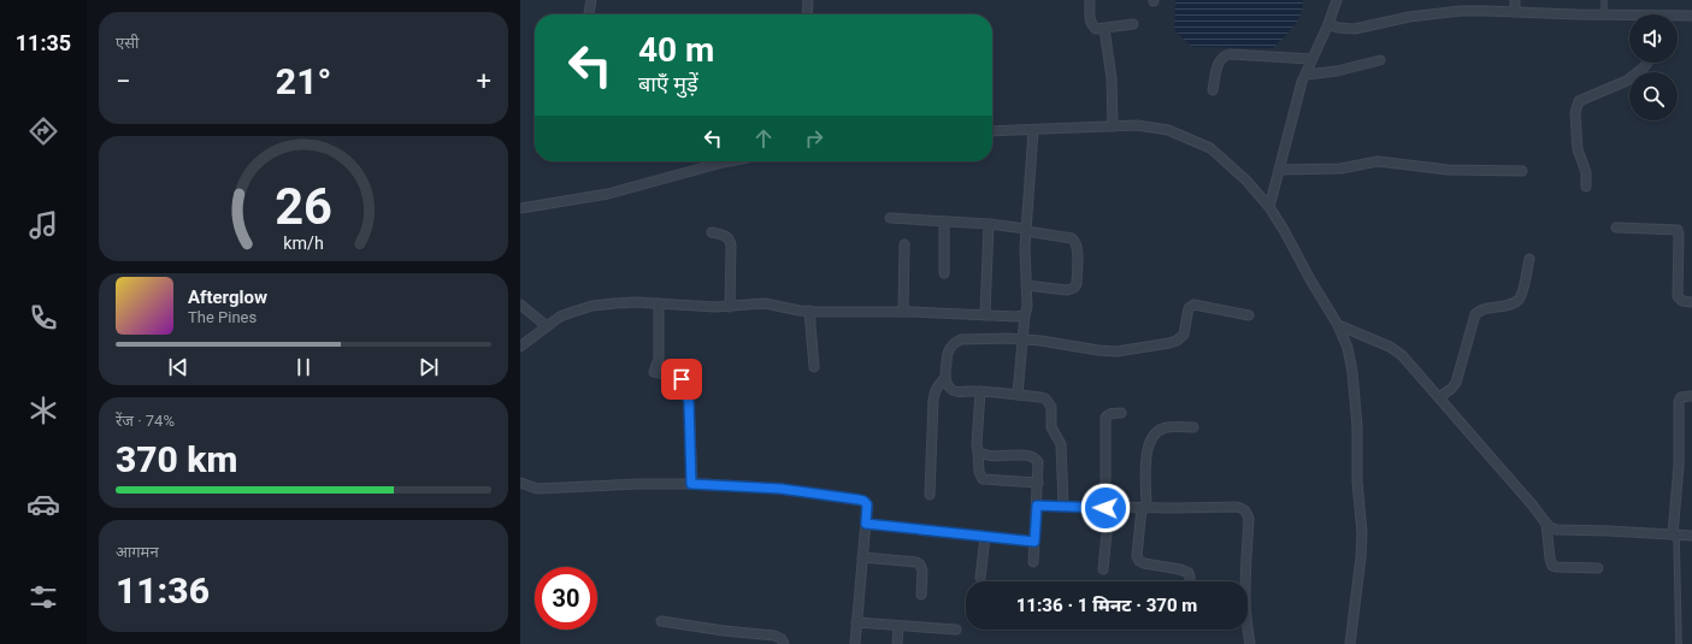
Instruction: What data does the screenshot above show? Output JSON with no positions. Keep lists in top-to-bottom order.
{
  "page": {
    "tabs": "11:35",
    "tile": [
      "एसी",
      ["रेंज · 74%", "370 km"],
      ["आगमन", "11:36"]
    ],
    "turn": ["40 m", "बाएँ मुड़ें"],
    "heat": ["−", "21°", "+"],
    "song": ["Afterglow", "The Pines"],
    "limit": "30",
    "trip": "11:36 · 1 मिनट · 370 m",
    "gauge": ["26", "km/h"]
  }
}
